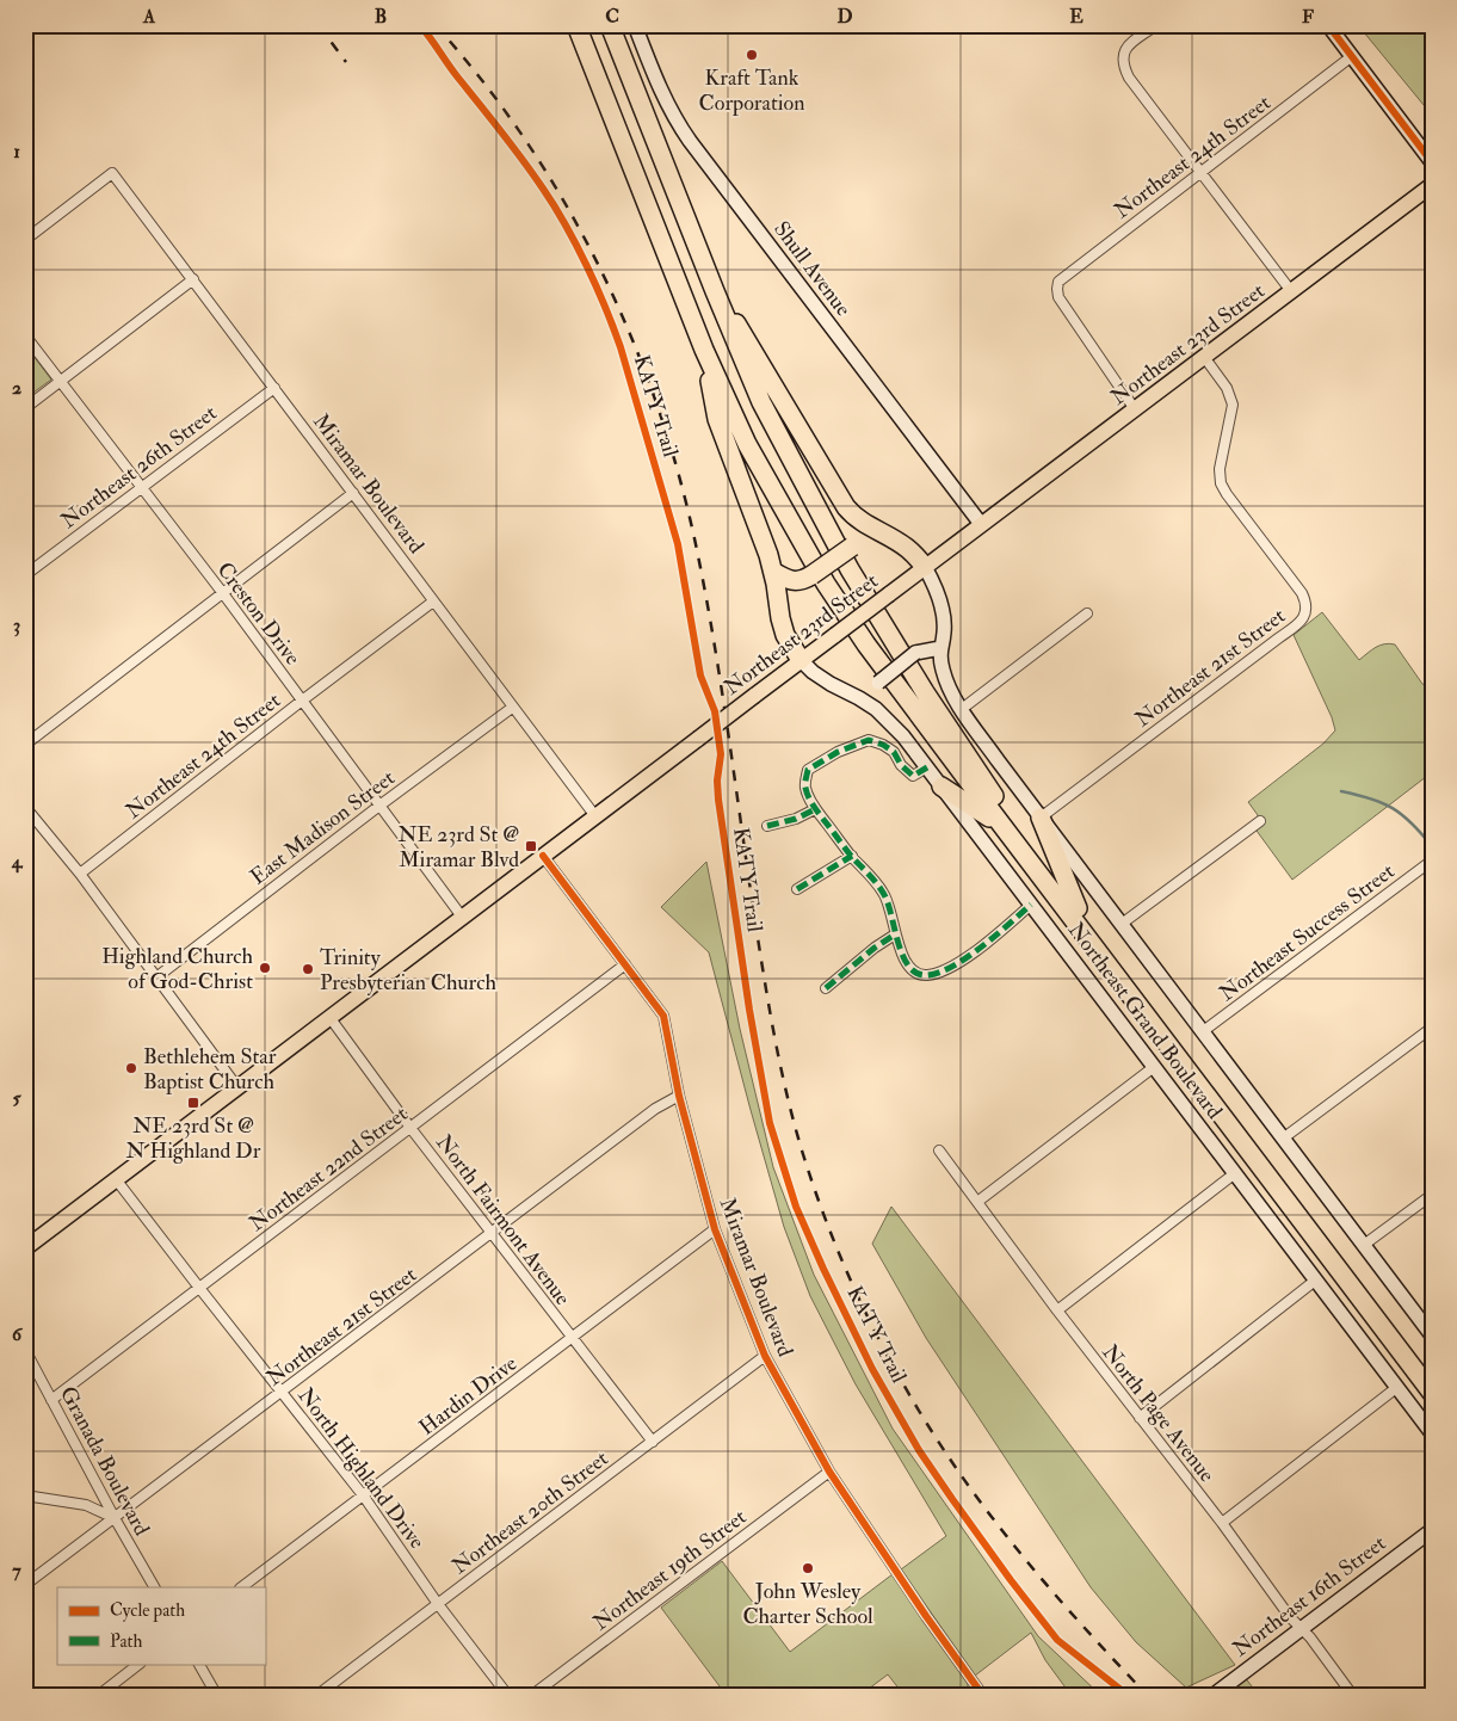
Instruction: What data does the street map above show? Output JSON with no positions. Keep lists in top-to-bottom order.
{
  "streets": {
    "main road": [
      "Shull Avenue",
      "Northeast 23rd Street",
      "Northeast Grand Boulevard",
      "Northeast 16th Street"
    ],
    "street": [
      "Northeast 24th Street",
      "Northeast 26th Street",
      "Miramar Boulevard",
      "Creston Drive",
      "Northeast 21st Street",
      "East Madison Street",
      "Northeast Success Street",
      "Northeast 22nd Street",
      "North Fairmont Avenue",
      "Hardin Drive",
      "North Page Avenue",
      "Granada Boulevard",
      "North Highland Drive",
      "Northeast 20th Street",
      "Northeast 19th Street"
    ],
    "cycle path": ["KATY Trail"]
  },
  "crossings": [
    ["Northeast 24th Street", "Northeast 23rd Street"],
    ["Northeast 24th Street", "Miramar Boulevard"],
    ["Northeast 24th Street", "Creston Drive"],
    ["Shull Avenue", "Northeast 23rd Street"],
    ["Northeast 23rd Street", "Miramar Boulevard"],
    ["Northeast 23rd Street", "Creston Drive"],
    ["Northeast 23rd Street", "Northeast 21st Street"],
    ["Northeast 23rd Street", "Northeast Grand Boulevard"],
    ["Northeast 23rd Street", "North Fairmont Avenue"],
    ["Northeast 23rd Street", "North Highland Drive"],
    ["Northeast 26th Street", "Miramar Boulevard"],
    ["Northeast 26th Street", "Creston Drive"],
    ["Miramar Boulevard", "Northeast 21st Street"],
    ["Miramar Boulevard", "East Madison Street"],
    ["Miramar Boulevard", "Northeast 22nd Street"],
    ["Miramar Boulevard", "Hardin Drive"],
    ["Miramar Boulevard", "Northeast 20th Street"],
    ["Miramar Boulevard", "Northeast 19th Street"],
    ["Creston Drive", "East Madison Street"],
    ["Northeast 21st Street", "Northeast Grand Boulevard"],
    ["Northeast 21st Street", "North Fairmont Avenue"],
    ["Northeast 21st Street", "Granada Boulevard"],
    ["Northeast 21st Street", "North Highland Drive"],
    ["Northeast Success Street", "Northeast Grand Boulevard"],
    ["Northeast 22nd Street", "North Fairmont Avenue"],
    ["Northeast 22nd Street", "Granada Boulevard"],
    ["Northeast 22nd Street", "North Highland Drive"],
    ["North Fairmont Avenue", "Hardin Drive"],
    ["North Fairmont Avenue", "Northeast 20th Street"],
    ["Hardin Drive", "North Highland Drive"],
    ["North Page Avenue", "Northeast 16th Street"],
    ["North Highland Drive", "Northeast 20th Street"]
  ],
  "places": {
    "other": [
      "Kraft Tank Corporation",
      "Highland Church of God-Christ",
      "Trinity Presbyterian Church",
      "Bethlehem Star Baptist Church",
      "John Wesley Charter School"
    ],
    "transit": ["NE 23rd St @ Miramar Blvd", "NE 23rd St @ N Highland Dr"]
  },
  "legend": ["Cycle path", "Path"],
  "grid": {
    "columns": [
      "A",
      "B",
      "C",
      "D",
      "E",
      "F"
    ],
    "rows": [
      "1",
      "2",
      "3",
      "4",
      "5",
      "6",
      "7"
    ]
  }
}
